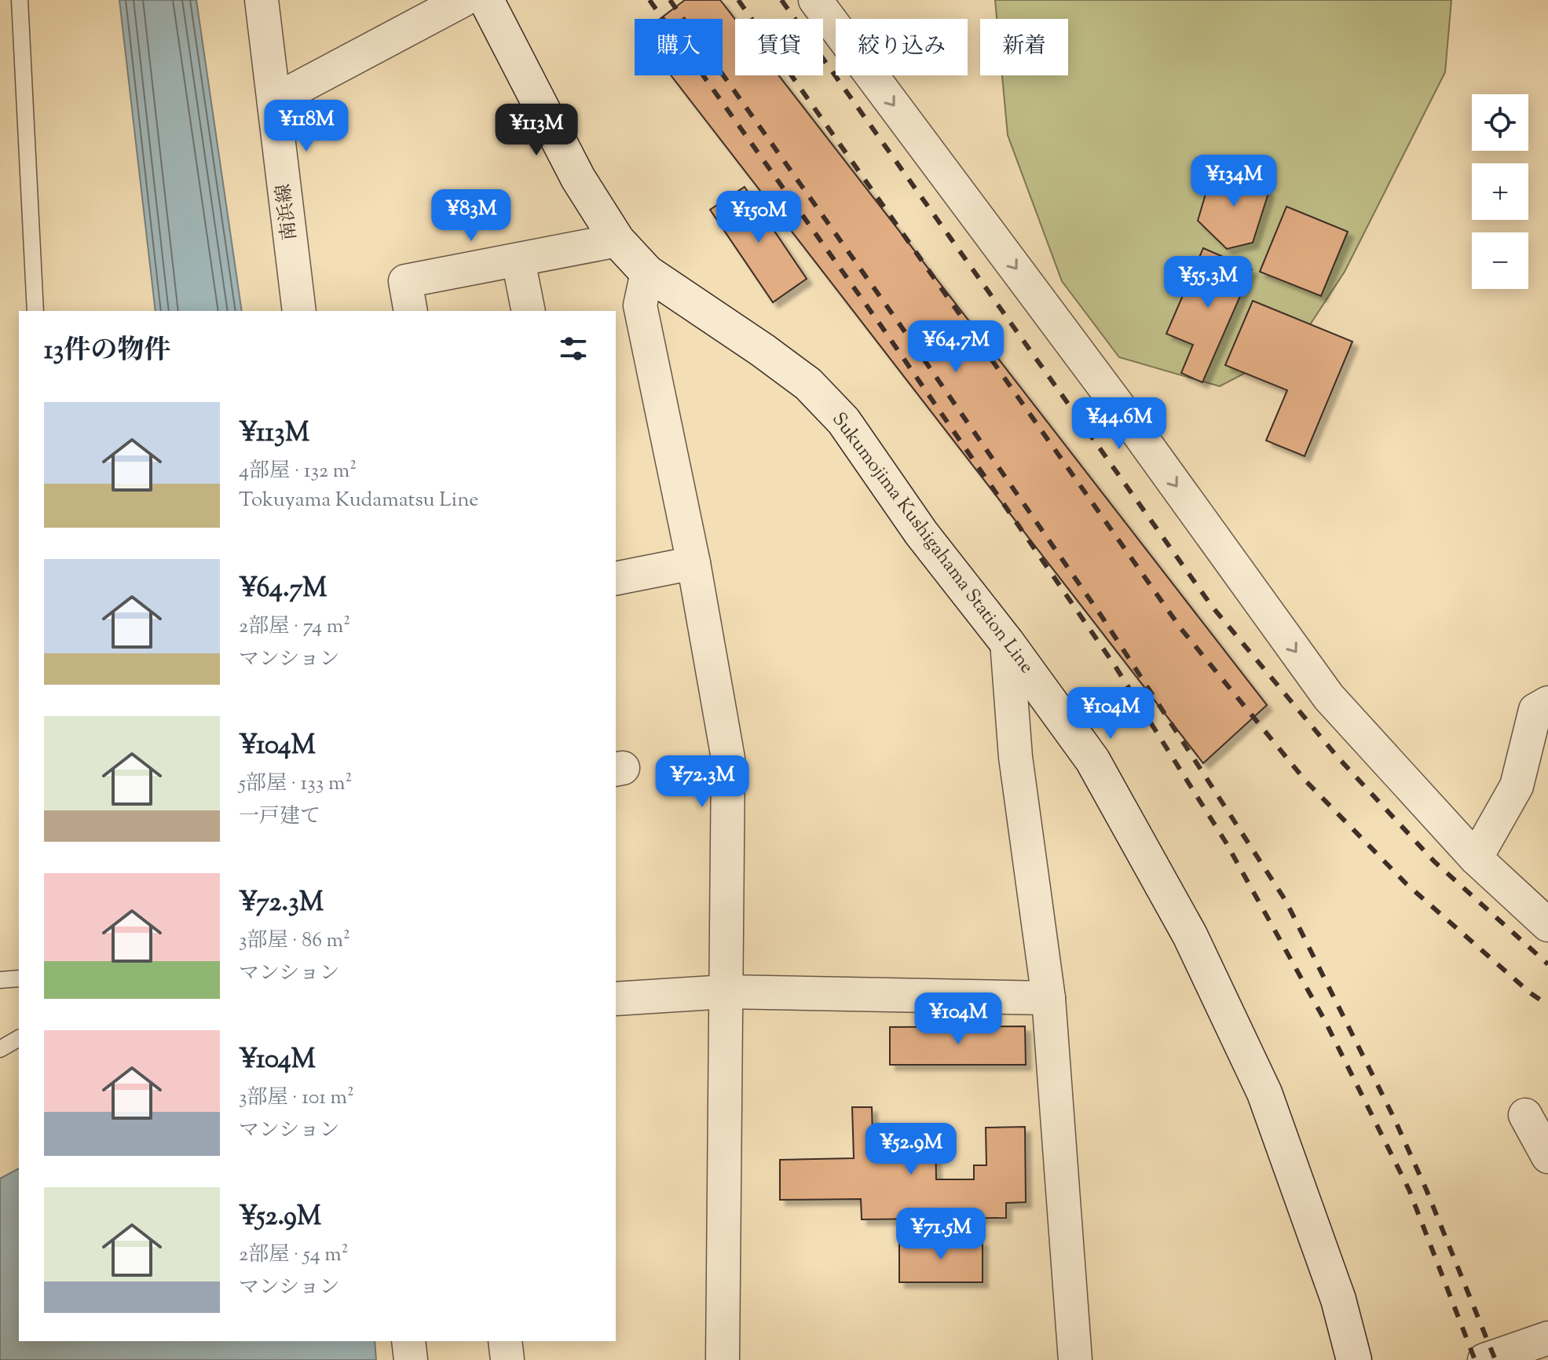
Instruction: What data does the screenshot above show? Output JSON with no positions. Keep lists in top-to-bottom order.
{
  "streets": {
    "main road": ["Sukumojima Kushigahama Station Line"],
    "street": ["南浜線"]
  },
  "page": {
    "chip": [
      "購入",
      "賃貸",
      "絞り込み",
      "新着"
    ],
    "map_buttons": ["+", "−"],
    "price": [
      "¥118M",
      "¥113M",
      "¥134M",
      "¥83M",
      "¥150M",
      "¥55.3M",
      "¥64.7M",
      "¥44.6M",
      "¥104M",
      "¥72.3M",
      "¥104M",
      "¥52.9M",
      "¥71.5M"
    ],
    "heading": "13件の物件",
    "list": [
      {
        "name": "¥113M",
        "note": "4部屋 · 132 m² · Tokuyama Kudamatsu Line"
      },
      {
        "name": "¥64.7M",
        "note": "2部屋 · 74 m² · マンション"
      },
      {
        "name": "¥104M",
        "note": "5部屋 · 133 m² · 一戸建て"
      },
      {
        "name": "¥72.3M",
        "note": "3部屋 · 86 m² · マンション"
      },
      {
        "name": "¥104M",
        "note": "3部屋 · 101 m² · マンション"
      },
      {
        "name": "¥52.9M",
        "note": "2部屋 · 54 m² · マンション"
      }
    ]
  }
}
